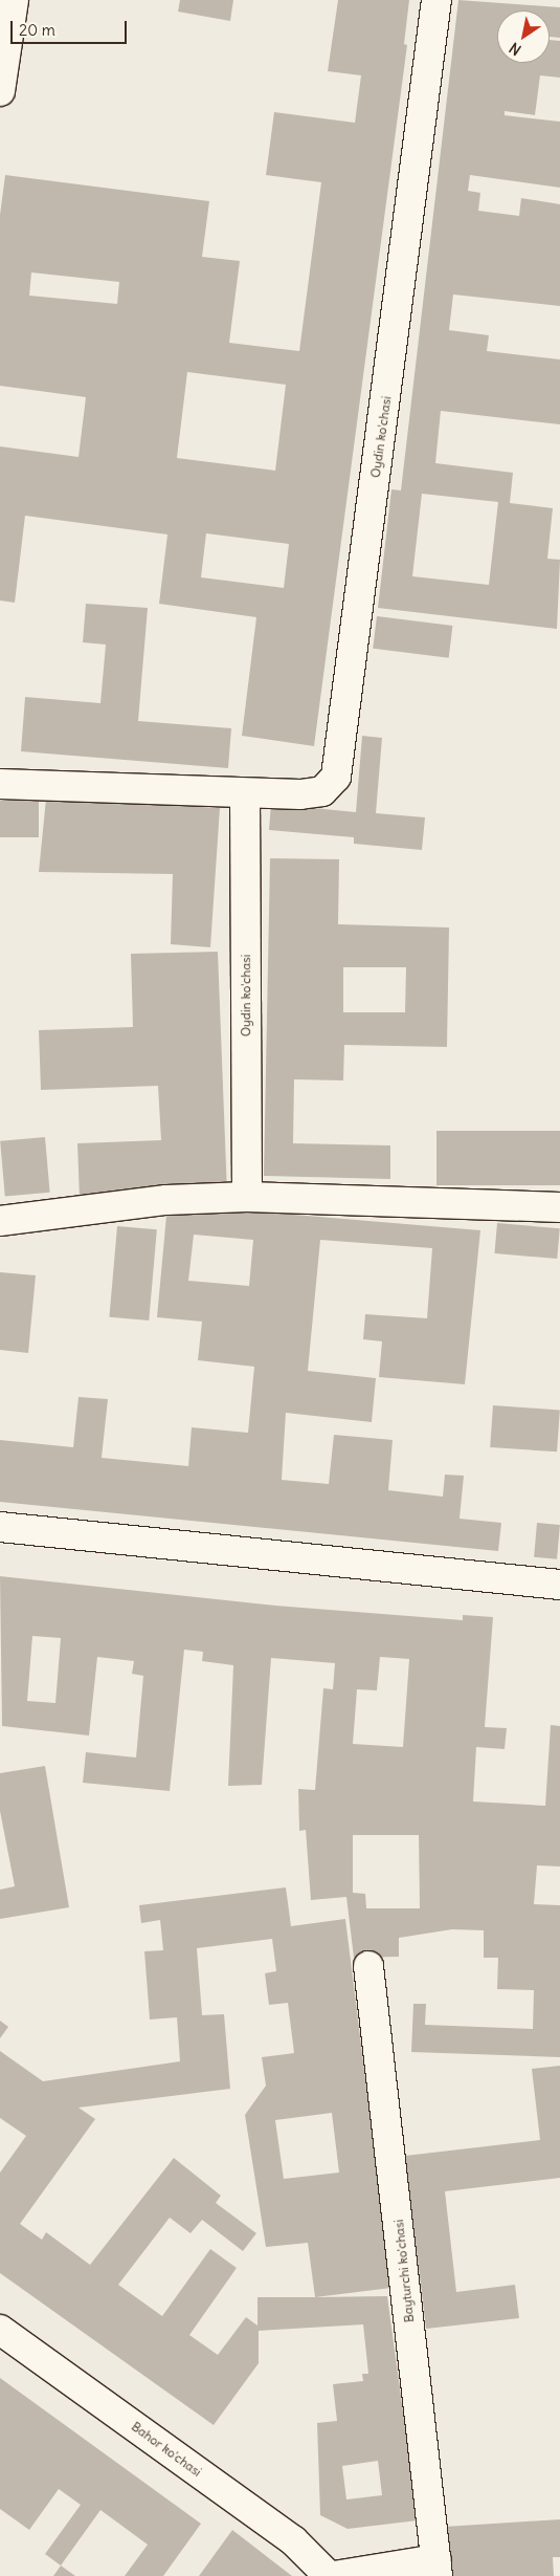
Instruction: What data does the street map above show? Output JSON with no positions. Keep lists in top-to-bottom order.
{
  "streets": {
    "street": ["Oydin ko'chasi", "Bayturchi ko'chasi", "Bahor ko'chasi"]
  },
  "scale_bar": "20 m",
  "north": "bottom left"
}
